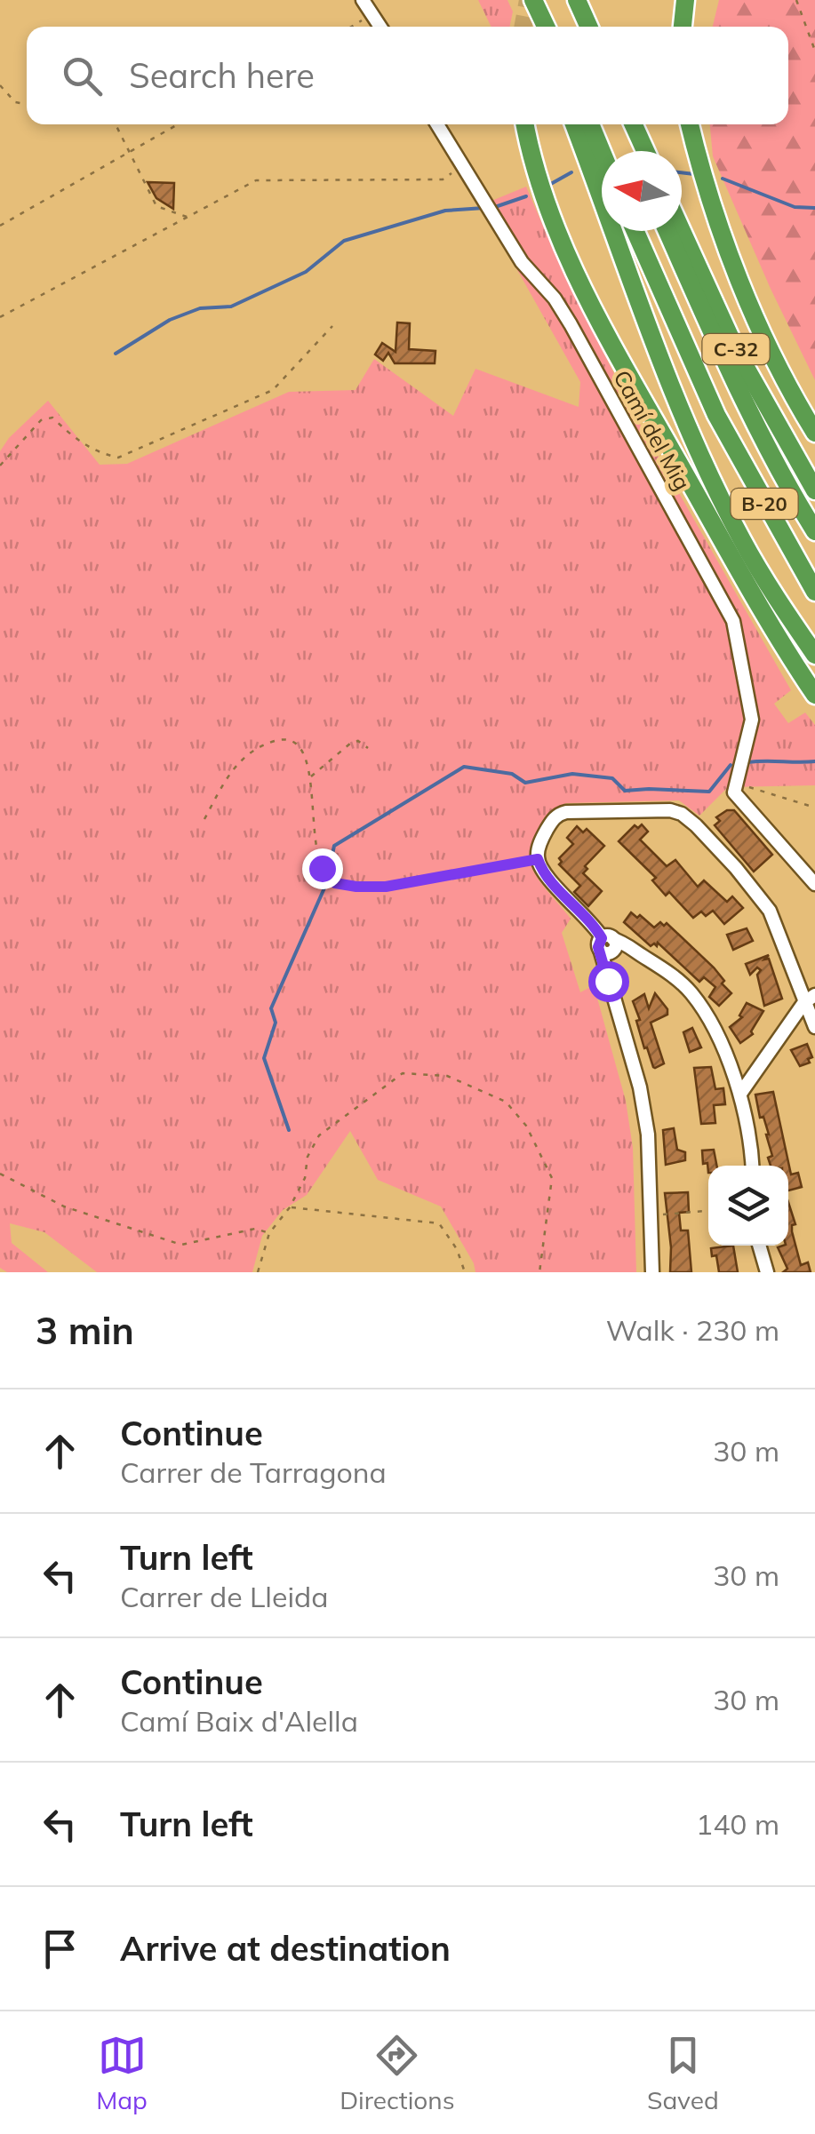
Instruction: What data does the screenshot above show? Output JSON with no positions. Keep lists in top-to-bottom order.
{
  "streets": {
    "highway": ["C-32", "B-20"],
    "street": ["Camí del Mig"]
  },
  "north": "left",
  "page": {
    "search": "Search here",
    "heading": ["3 min", "Walk · 230 m"],
    "list": [
      ["Continue", "Carrer de Tarragona", "30 m"],
      ["Turn left", "Carrer de Lleida", "30 m"],
      ["Continue", "Camí Baix d'Alella", "30 m"],
      ["Turn left", "140 m"],
      "Arrive at destination"
    ],
    "nav": ["Map", "Directions", "Saved"]
  }
}
